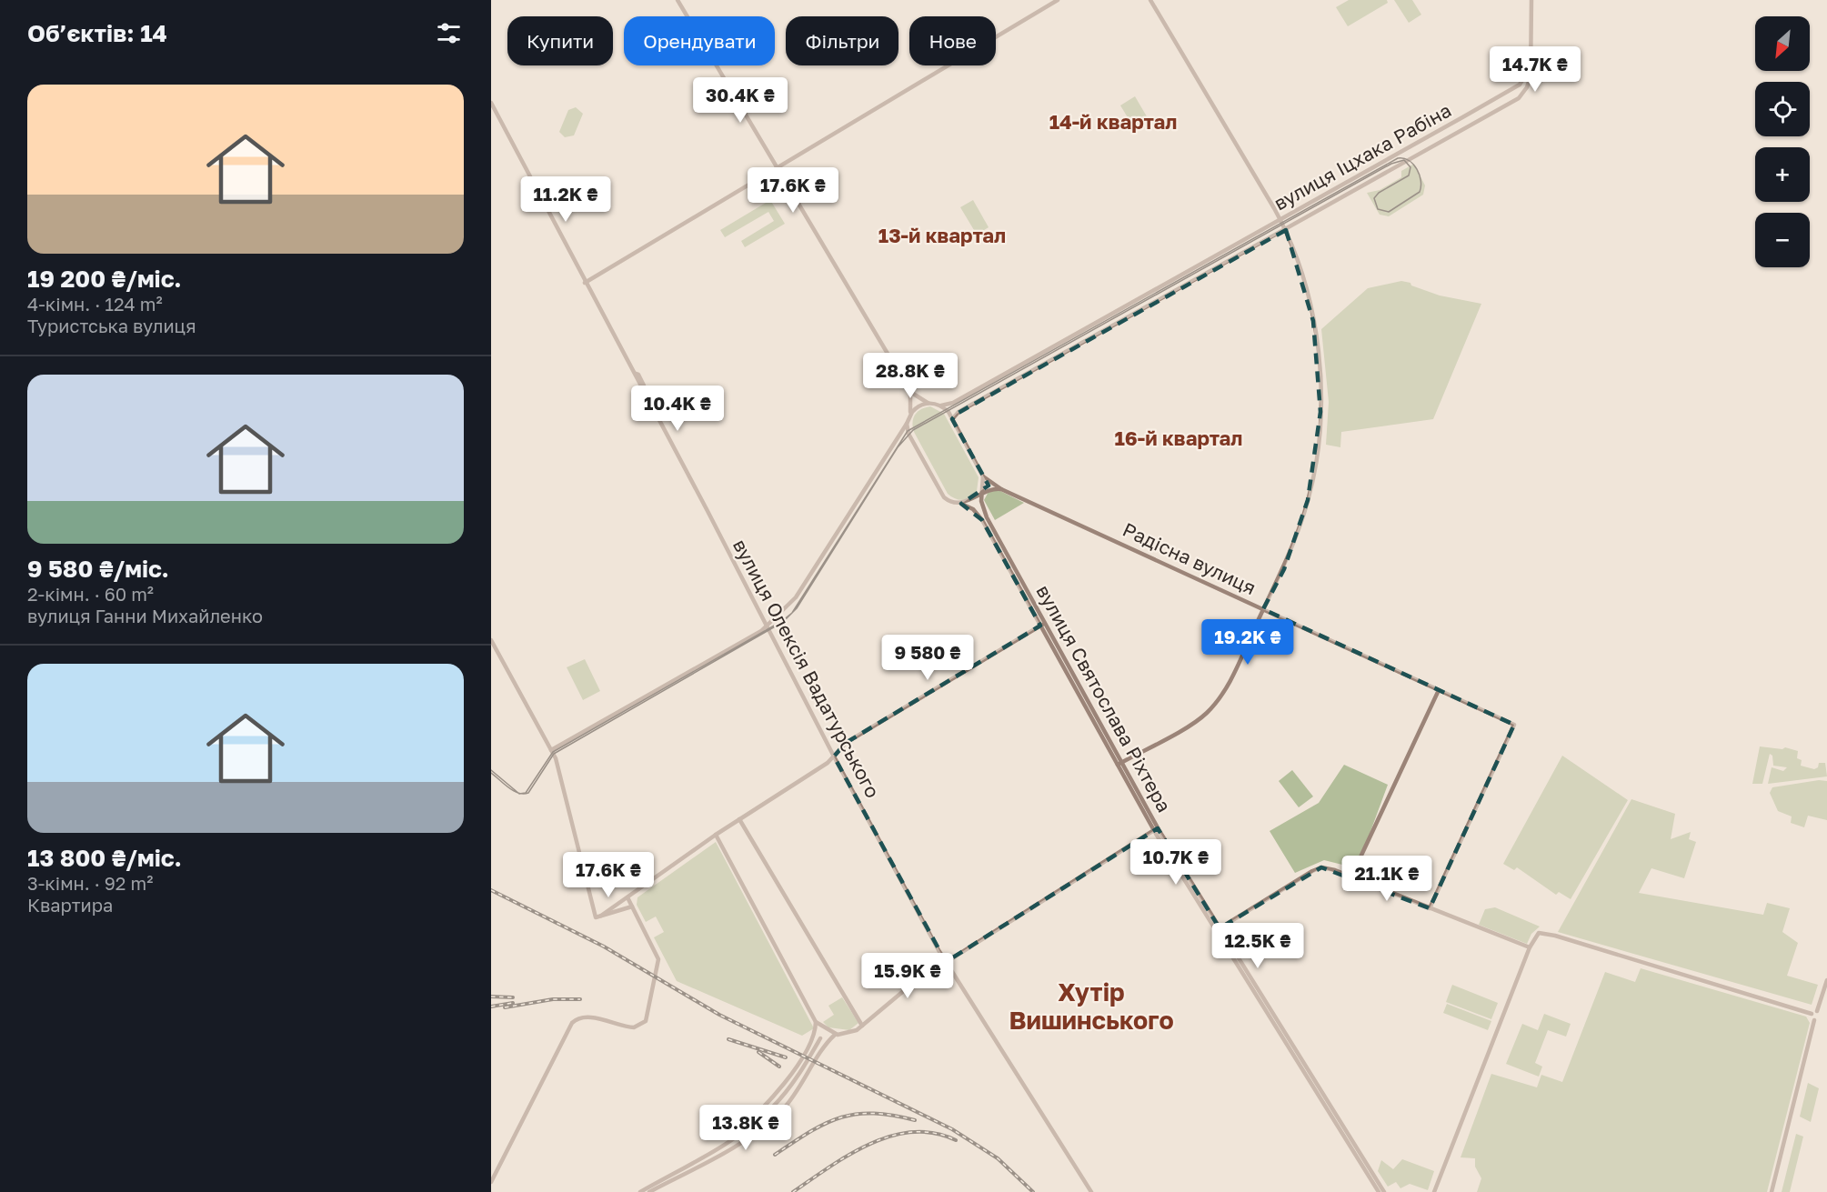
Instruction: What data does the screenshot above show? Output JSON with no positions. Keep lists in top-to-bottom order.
{
  "streets": {
    "street": [
      "вулиця Іцхака Рабіна",
      "Радісна вулиця",
      "вулиця Олексія Вадатурського",
      "вулиця Святослава Ріхтера"
    ]
  },
  "crossings": [
    ["Радісна вулиця", "вулиця Святослава Ріхтера"]
  ],
  "districts": [
    "14-й квартал",
    "13-й квартал",
    "16-й квартал",
    "Хутір Вишинського"
  ],
  "north": "bottom left",
  "page": {
    "heading": "Об’єктів: 14",
    "map_buttons": ["+", "−"],
    "chip": [
      "Купити",
      "Орендувати",
      "Фільтри",
      "Нове"
    ],
    "price": [
      "14.7K ₴",
      "30.4K ₴",
      "17.6K ₴",
      "11.2K ₴",
      "28.8K ₴",
      "10.4K ₴",
      "19.2K ₴",
      "9 580 ₴",
      "10.7K ₴",
      "17.6K ₴",
      "21.1K ₴",
      "12.5K ₴",
      "15.9K ₴",
      "13.8K ₴"
    ],
    "list": [
      {
        "name": "19 200 ₴/міс.",
        "note": "4-кімн. · 124 m² · Туристська вулиця"
      },
      {
        "name": "9 580 ₴/міс.",
        "note": "2-кімн. · 60 m² · вулиця Ганни Михайленко"
      },
      {
        "name": "13 800 ₴/міс.",
        "note": "3-кімн. · 92 m² · Квартира"
      }
    ]
  }
}
